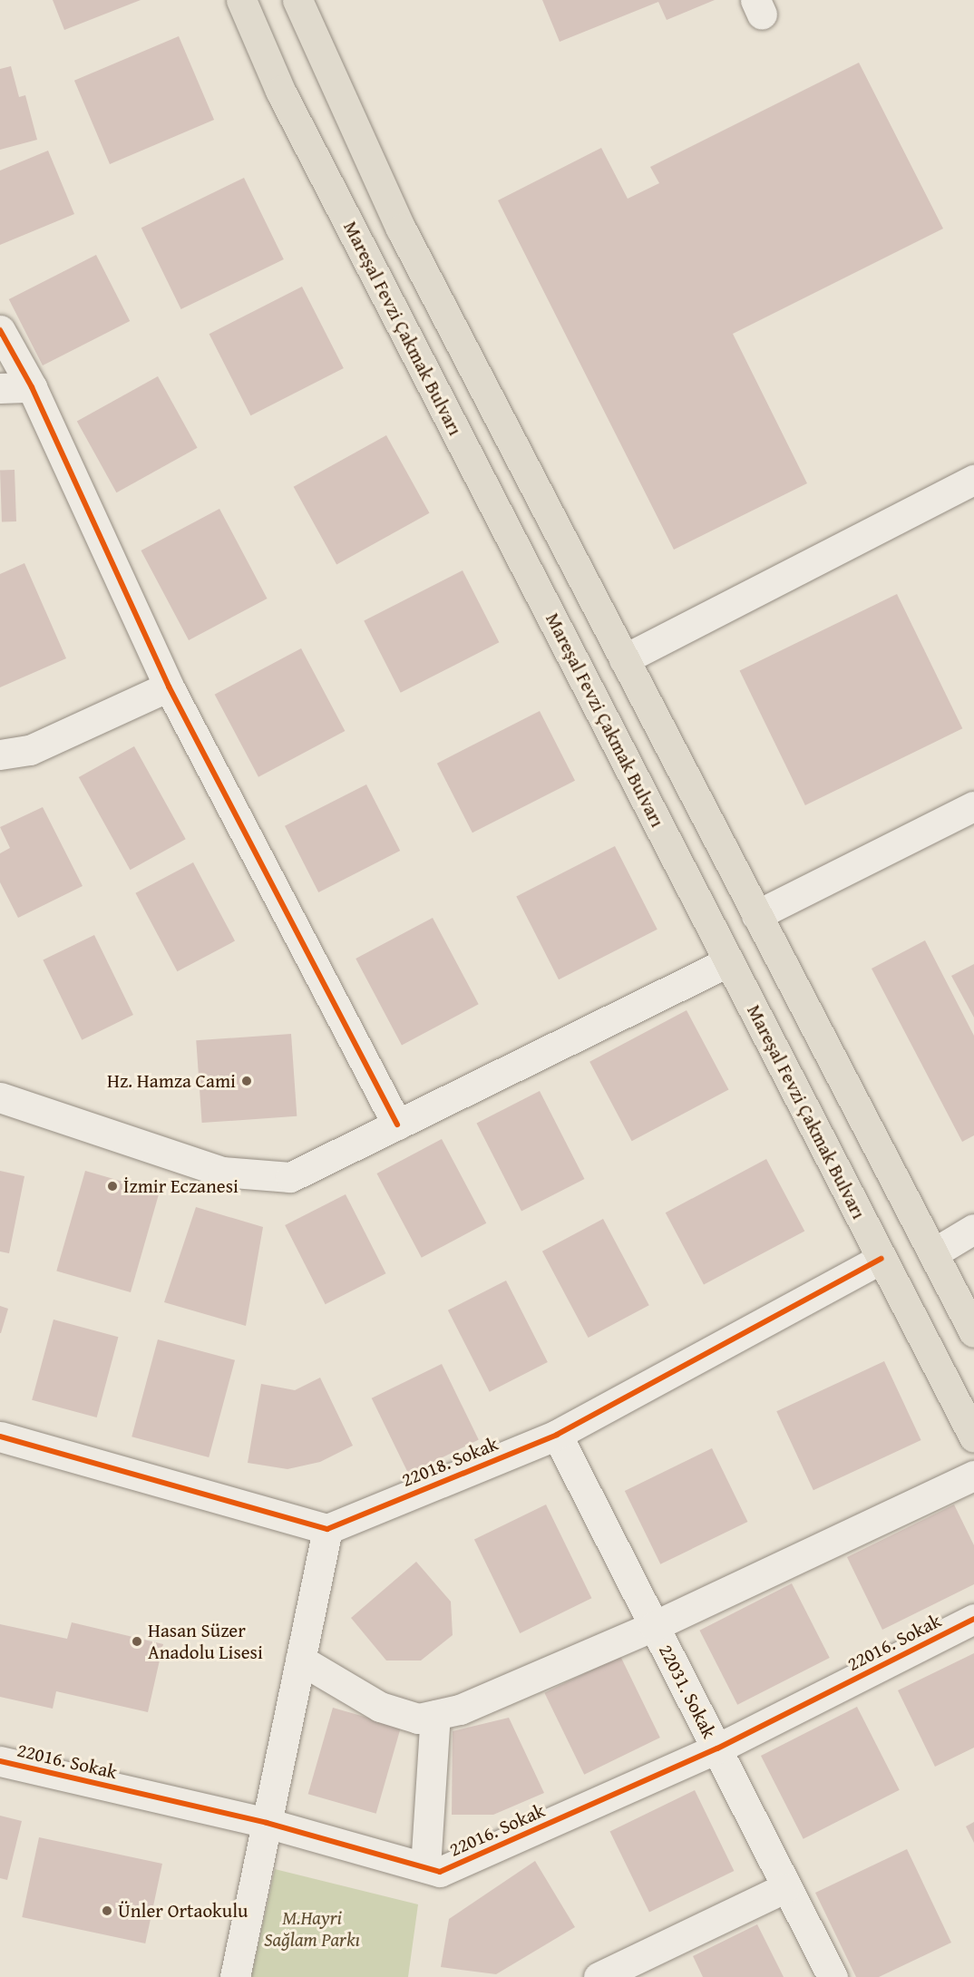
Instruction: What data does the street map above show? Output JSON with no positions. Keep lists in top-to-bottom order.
{
  "streets": {
    "main road": ["Mareşal Fevzi Çakmak Bulvarı"],
    "street": ["22018. Sokak", "22016. Sokak", "22031. Sokak"]
  },
  "crossings": [
    ["Mareşal Fevzi Çakmak Bulvarı", "22018. Sokak"],
    ["22018. Sokak", "22031. Sokak"],
    ["22016. Sokak", "22031. Sokak"]
  ],
  "parks": ["M.Hayri Sağlam Parkı"],
  "places": [
    "Hz. Hamza Cami",
    "İzmir Eczanesi",
    "Hasan Süzer Anadolu Lisesi",
    "Ünler Ortaokulu"
  ]
}
